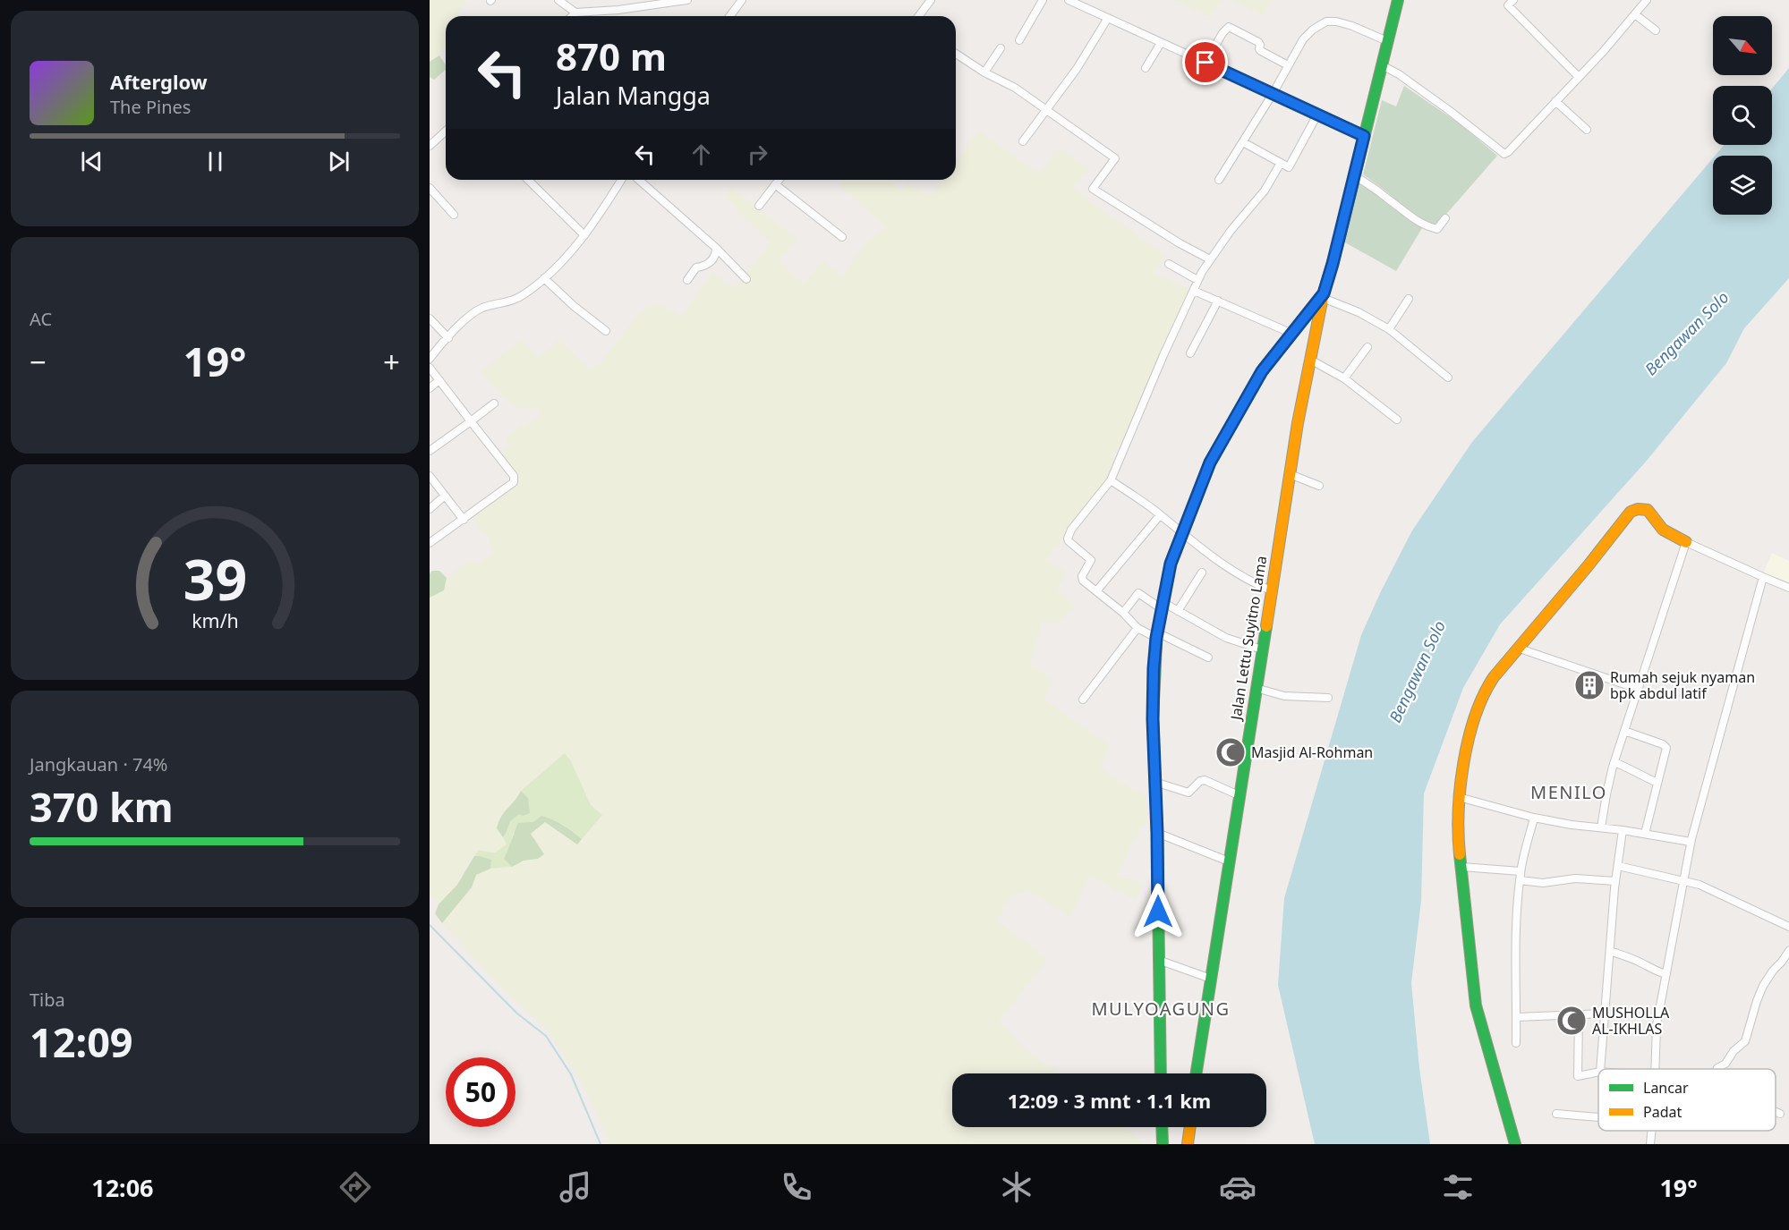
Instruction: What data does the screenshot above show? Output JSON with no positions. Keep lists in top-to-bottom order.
{
  "streets": {
    "main road": ["Jalan Lettu Suyitno Lama"]
  },
  "districts": ["MENILO", "MULYOAGUNG"],
  "water": ["Bengawan Solo"],
  "places": {
    "building": ["Rumah sejuk nyaman bpk abdul latif"],
    "mosque": ["Masjid Al-Rohman", "MUSHOLLA AL-IKHLAS"]
  },
  "legend": ["Lancar", "Padat"],
  "north": "bottom right",
  "page": {
    "turn": ["870 m", "Jalan Mangga"],
    "song": ["Afterglow", "The Pines"],
    "tile": [
      "AC",
      ["Jangkauan · 74%", "370 km"],
      ["Tiba", "12:09"]
    ],
    "heat": ["−", "19°", "+"],
    "limit": "50",
    "trip": "12:09 · 3 mnt · 1.1 km",
    "tabs": ["12:06", "19°"],
    "gauge": ["39", "km/h"]
  }
}
